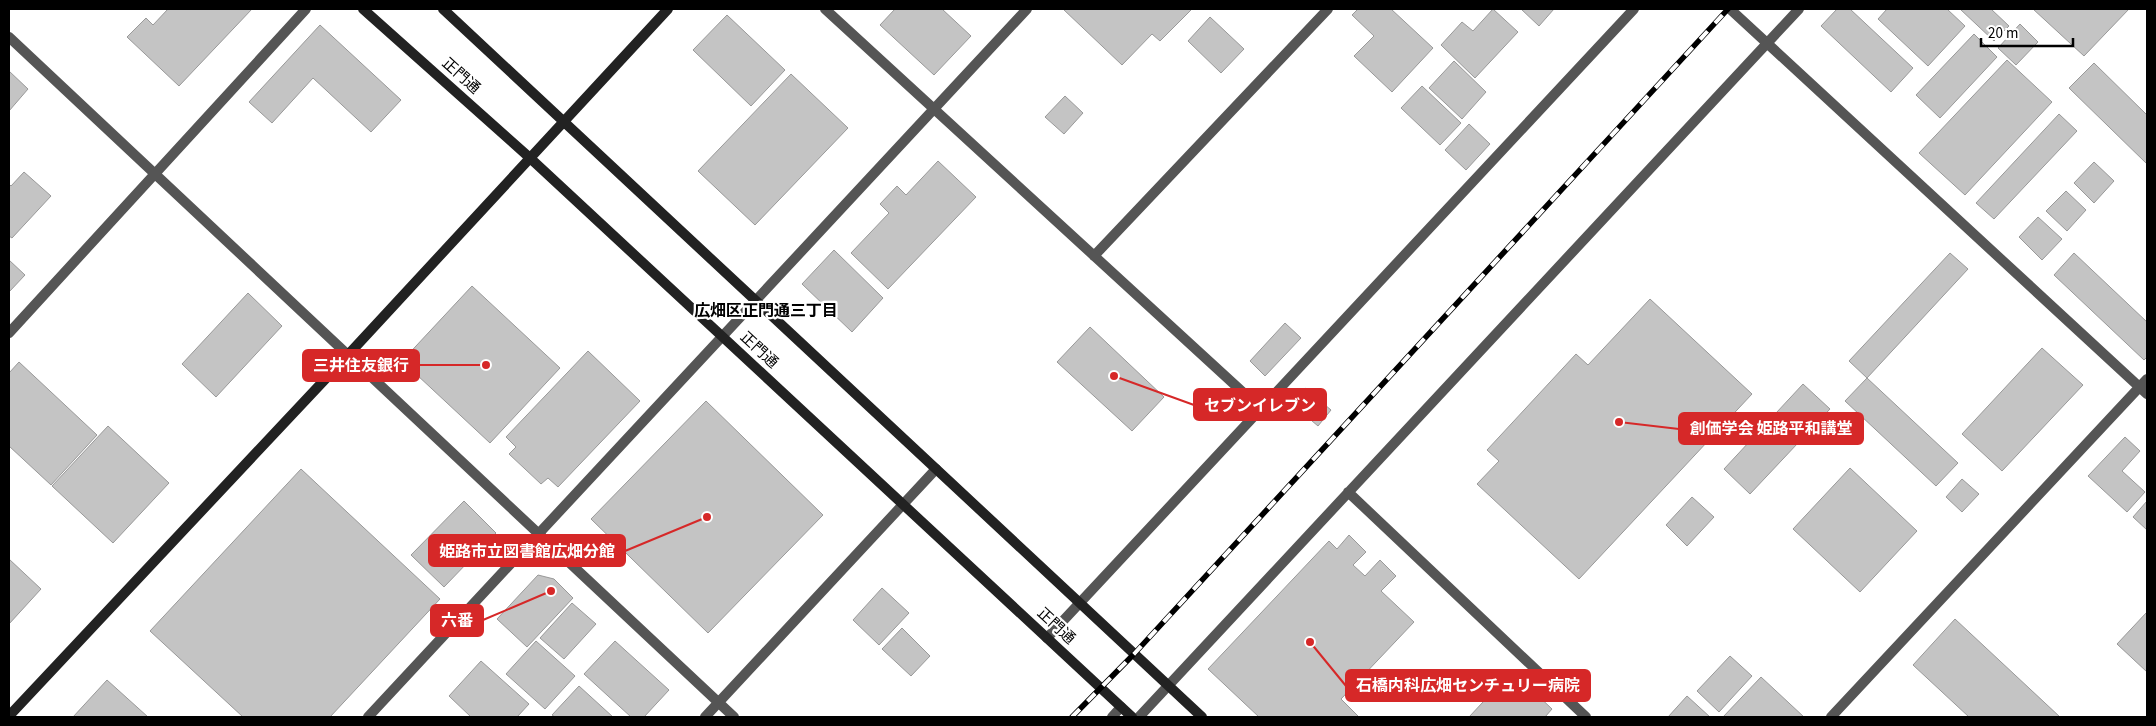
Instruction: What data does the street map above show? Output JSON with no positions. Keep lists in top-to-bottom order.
{
  "streets": {
    "street": ["正門通"]
  },
  "districts": ["広畑区正門通三丁目"],
  "places": [
    "三井住友銀行",
    "セブンイレブン",
    "創価学会 姫路平和講堂",
    "姫路市立図書館広畑分館",
    "六番",
    "石橋内科広畑センチュリー病院"
  ],
  "scale_bar": "20 m"
}
